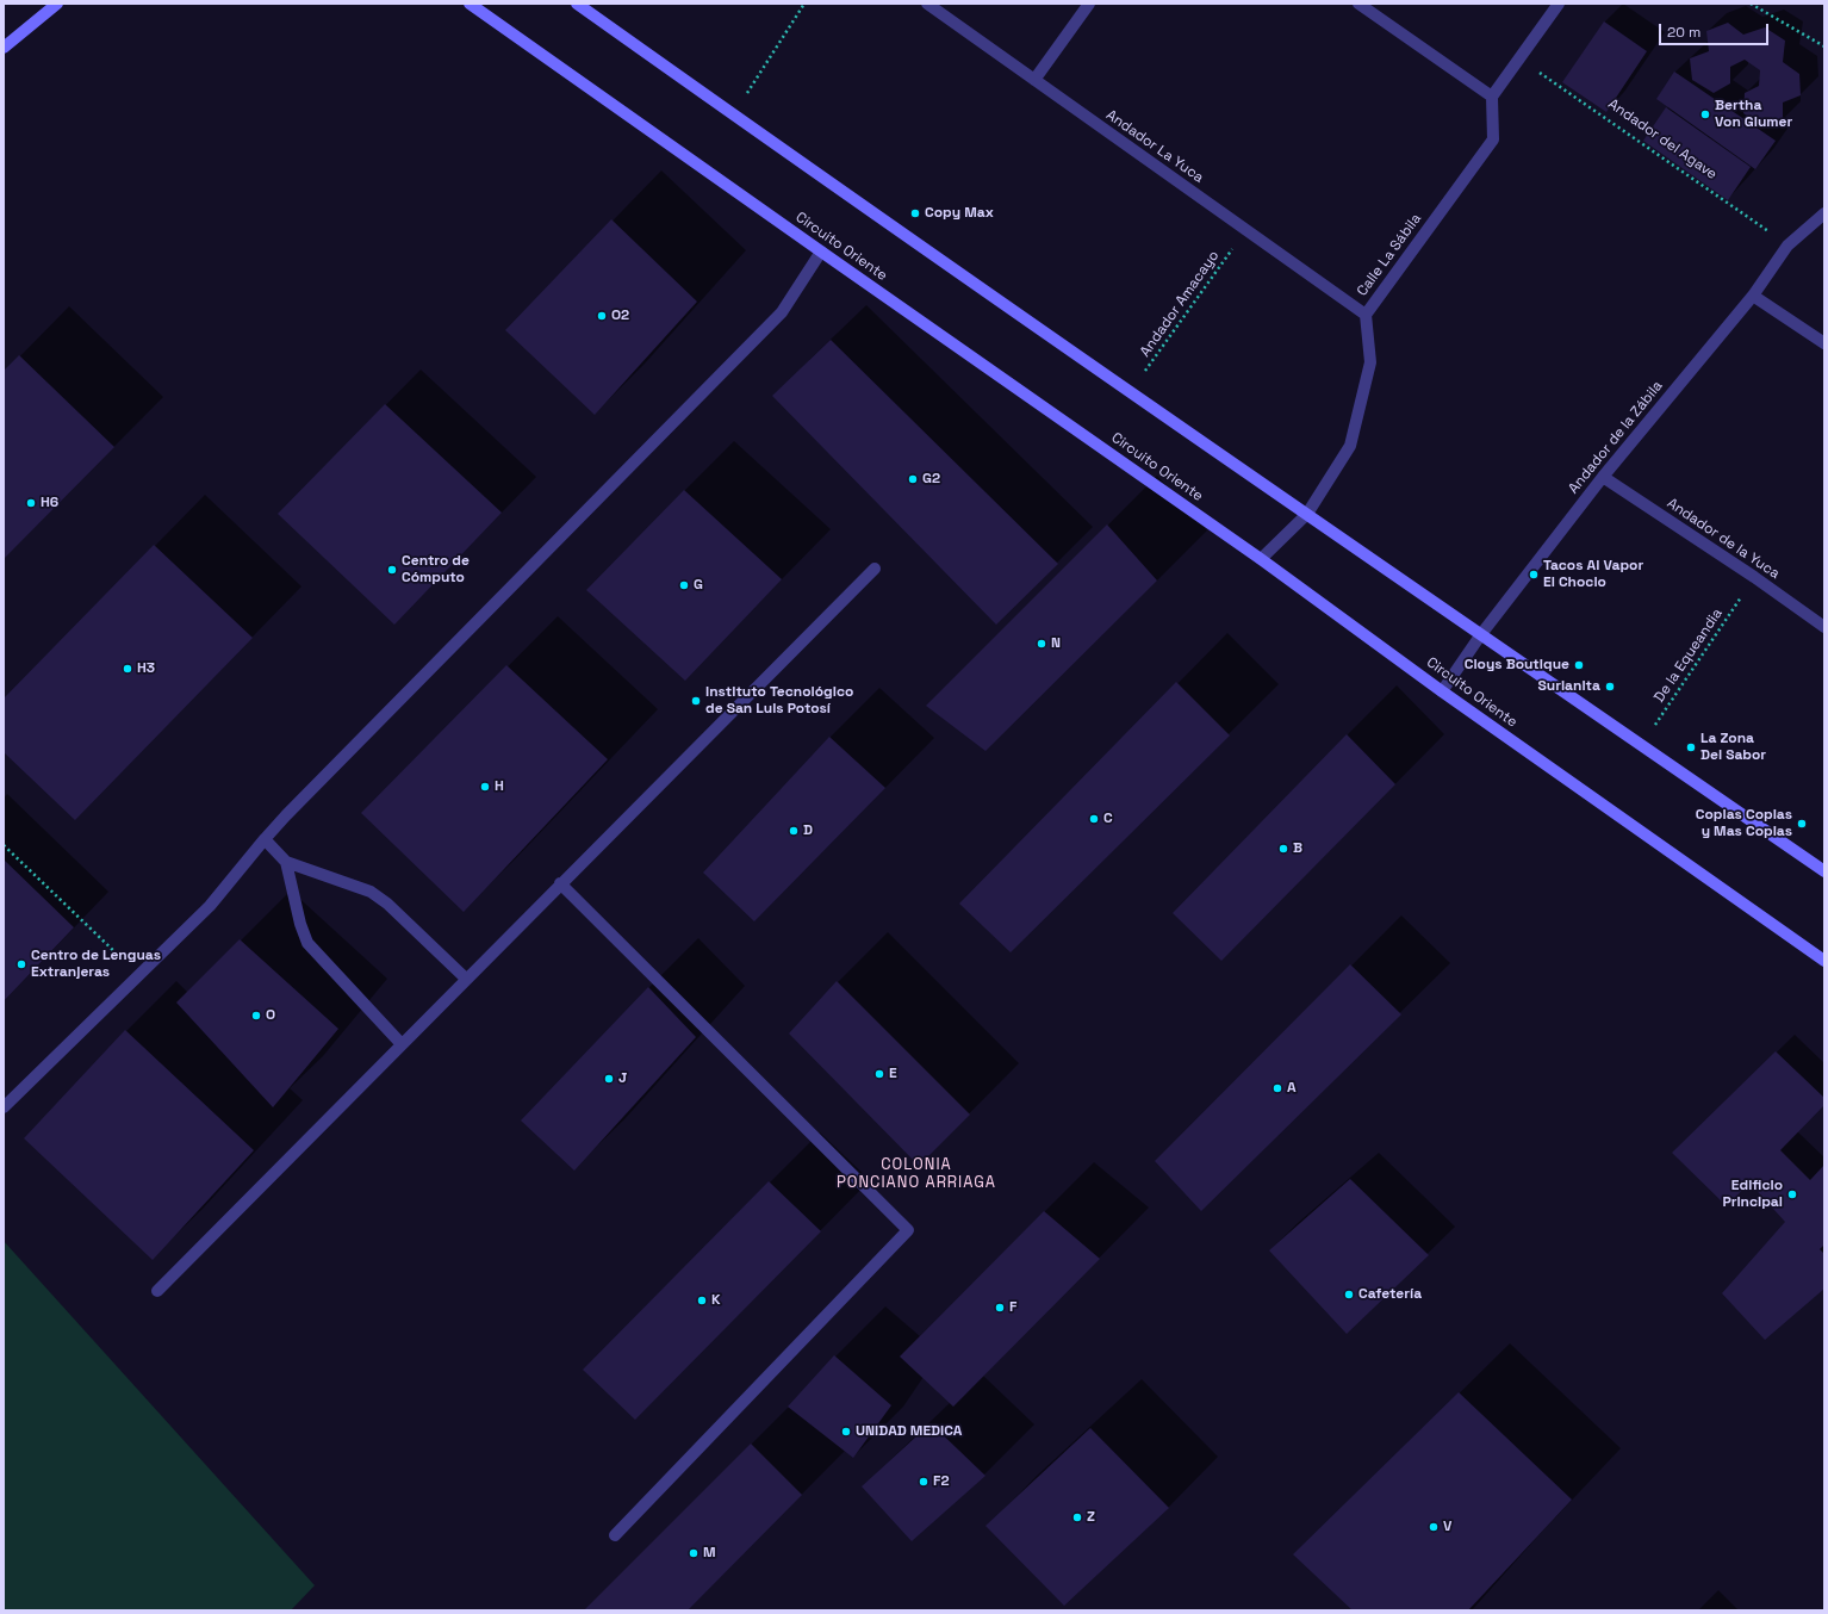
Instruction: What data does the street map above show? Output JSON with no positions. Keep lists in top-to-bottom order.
{
  "streets": {
    "street": [
      "Andador La Yuca",
      "Circuito Oriente",
      "Calle La Sábila",
      "Andador de la Zábila",
      "Andador de la Yuca"
    ],
    "path": ["Andador del Agave", "Andador Amacayo", "De la Equeandia"]
  },
  "crossings": [
    ["Andador del Agave", "Andador de la Zábila"],
    ["Andador La Yuca", "Calle La Sábila"],
    ["Andador La Yuca", "Andador Amacayo"],
    ["Circuito Oriente", "Calle La Sábila"],
    ["Circuito Oriente", "Andador de la Zábila"],
    ["Andador de la Zábila", "Andador de la Yuca"],
    ["Andador de la Yuca", "De la Equeandia"]
  ],
  "districts": ["COLONIA PONCIANO ARRIAGA"],
  "places": [
    "Bertha Von Glumer",
    "Copy Max",
    "O2",
    "G2",
    "H6",
    "Centro de Cómputo",
    "Tacos Al Vapor El Choclo",
    "G",
    "N",
    "Cloys Boutique",
    "H3",
    "Surianita",
    "Instituto Tecnológico de San Luis Potosí",
    "La Zona Del Sabor",
    "H",
    "C",
    "Copias Copias y Mas Copias",
    "D",
    "B",
    "Centro de Lenguas Extranjeras",
    "O",
    "E",
    "J",
    "A",
    "Edificio Principal",
    "Cafetería",
    "K",
    "F",
    "UNIDAD MEDICA",
    "F2",
    "Z",
    "V",
    "M"
  ],
  "scale_bar": "20 m"
}
